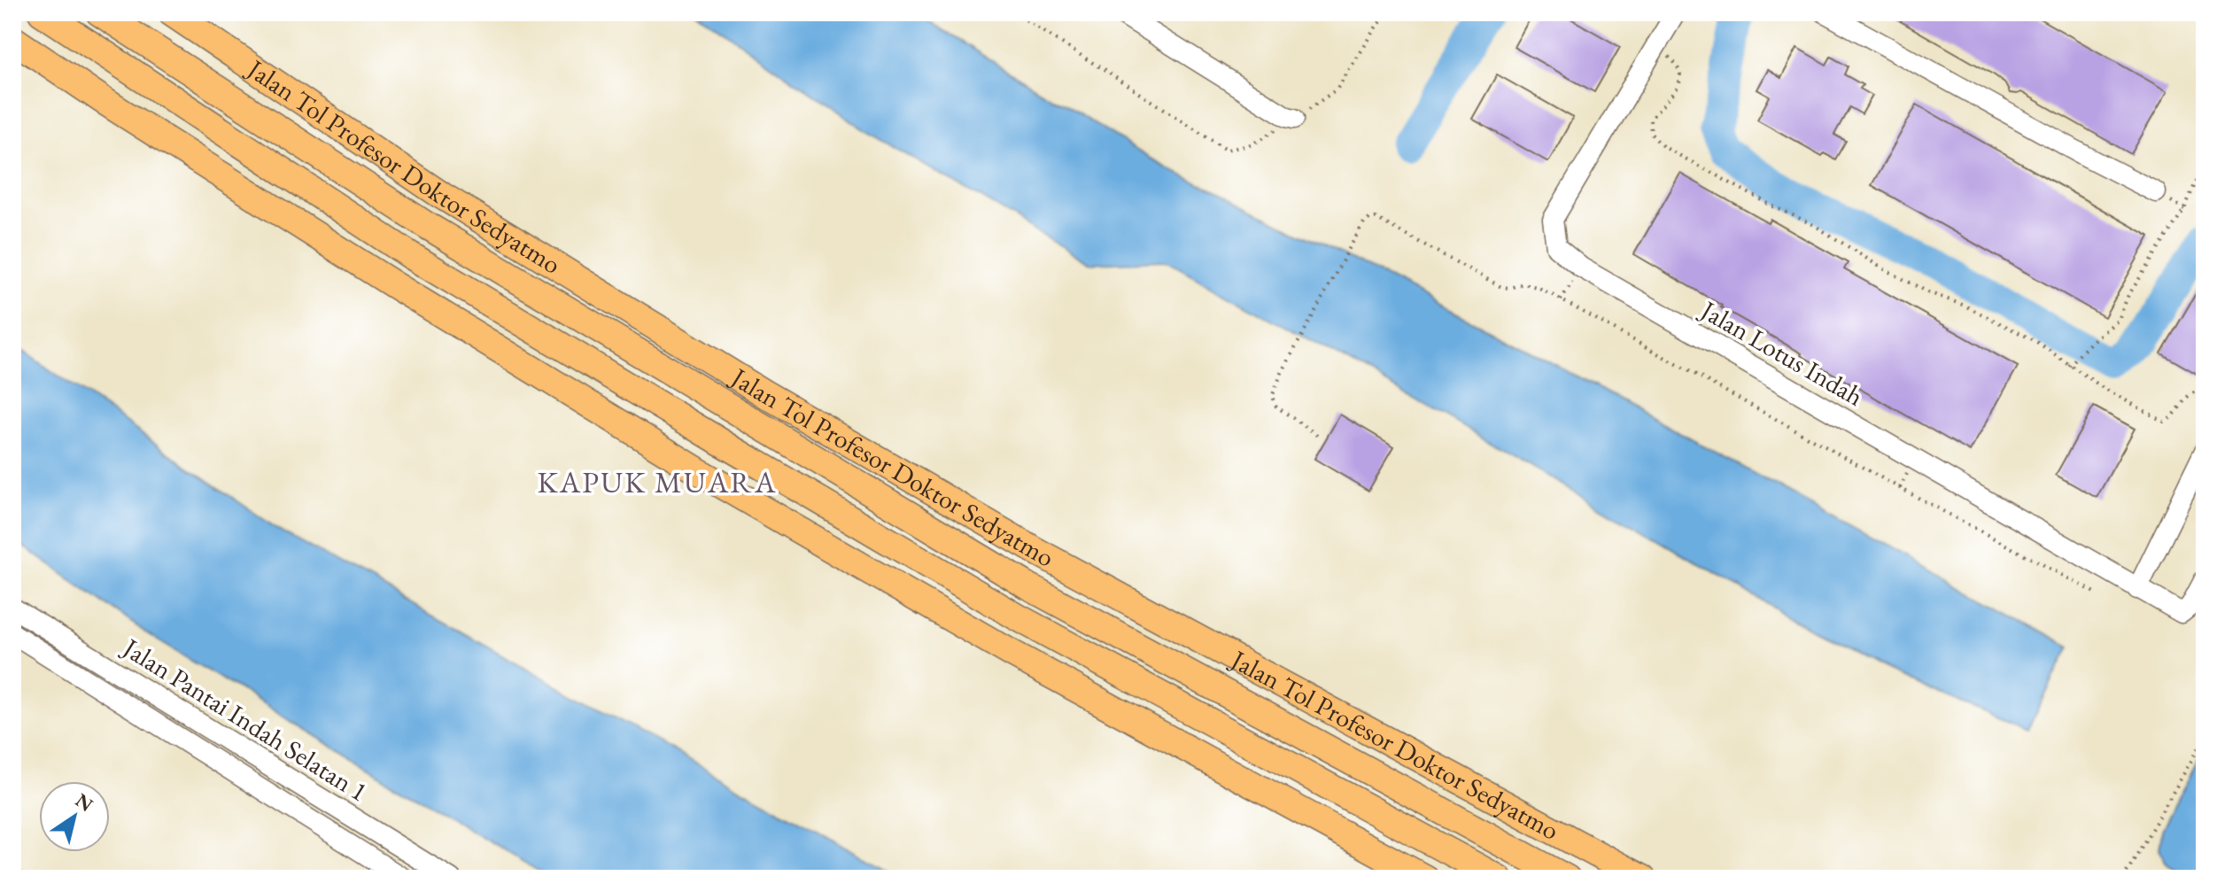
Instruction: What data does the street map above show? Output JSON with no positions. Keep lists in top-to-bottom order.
{
  "streets": {
    "highway": ["Jalan Tol Profesor Doktor Sedyatmo"],
    "street": ["Jalan Lotus Indah", "Jalan Pantai Indah Selatan 1"]
  },
  "districts": ["KAPUK MUARA"],
  "north": "top right"
}
